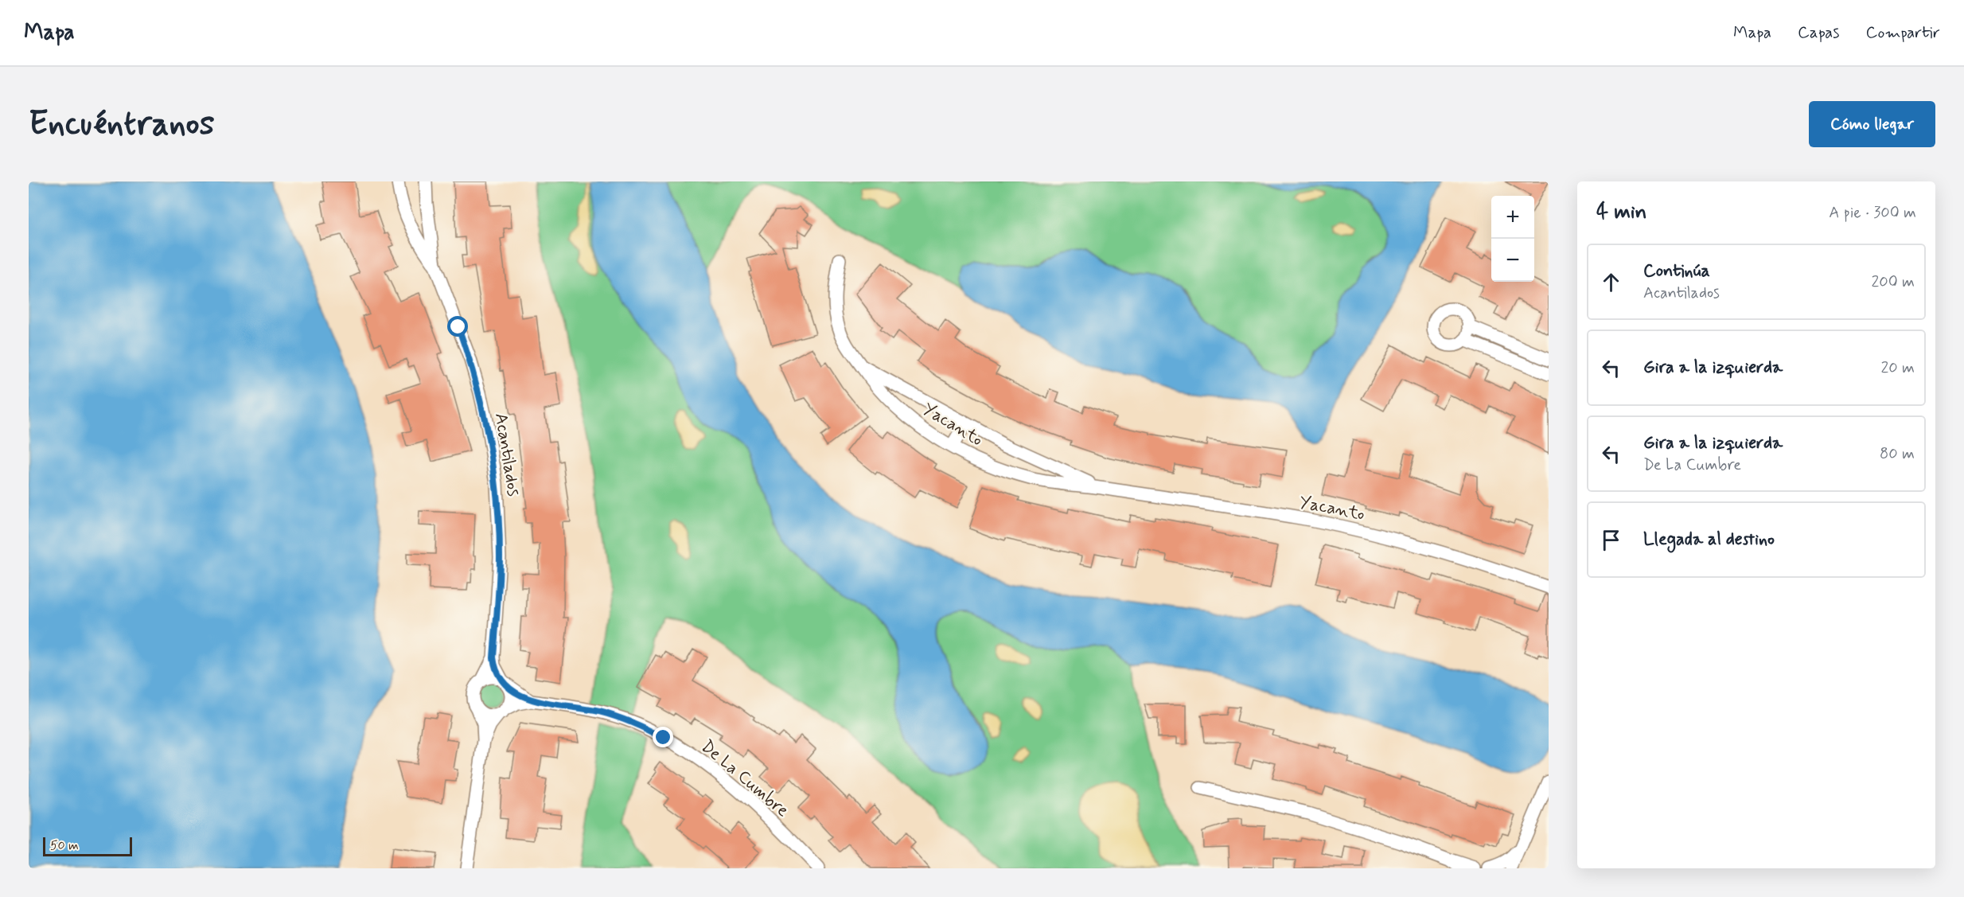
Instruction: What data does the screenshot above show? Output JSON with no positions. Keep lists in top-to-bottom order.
{
  "streets": {
    "street": ["Yacanto", "Acantilados", "De La Cumbre"]
  },
  "scale_bar": "50 m",
  "page": {
    "header": "Mapa",
    "nav": ["Mapa", "Capas", "Compartir"],
    "buttons": "Cómo llegar",
    "title": "Encuéntranos",
    "heading": ["4 min", "A pie · 300 m"],
    "map_buttons": ["+", "−"],
    "list": [
      ["Continúa", "Acantilados", "200 m"],
      ["Gira a la izquierda", "20 m"],
      ["Gira a la izquierda", "De La Cumbre", "80 m"],
      "Llegada al destino"
    ],
    "scale": "50 m"
  }
}
